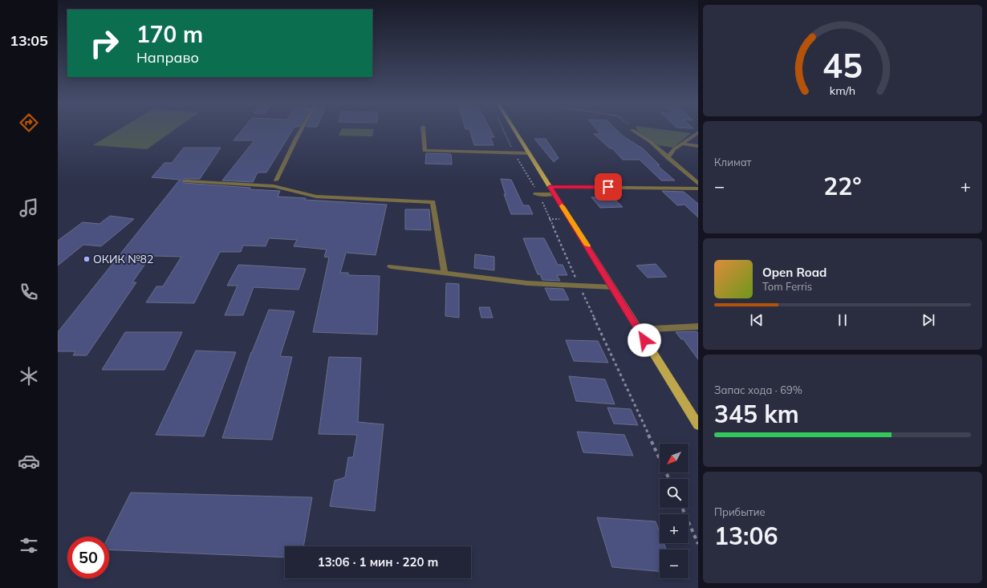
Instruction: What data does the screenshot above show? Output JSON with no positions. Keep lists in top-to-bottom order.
{
  "places": ["ОКИК №82"],
  "north": "bottom left",
  "page": {
    "tabs": "13:05",
    "turn": ["170 m", "Направо"],
    "tile": [
      "Климат",
      ["Запас хода · 69%", "345 km"],
      ["Прибытие", "13:06"]
    ],
    "heat": ["−", "22°", "+"],
    "song": ["Open Road", "Tom Ferris"],
    "map_buttons": ["+", "−"],
    "limit": "50",
    "trip": "13:06 · 1 мин · 220 m",
    "gauge": ["45", "km/h"]
  }
}
